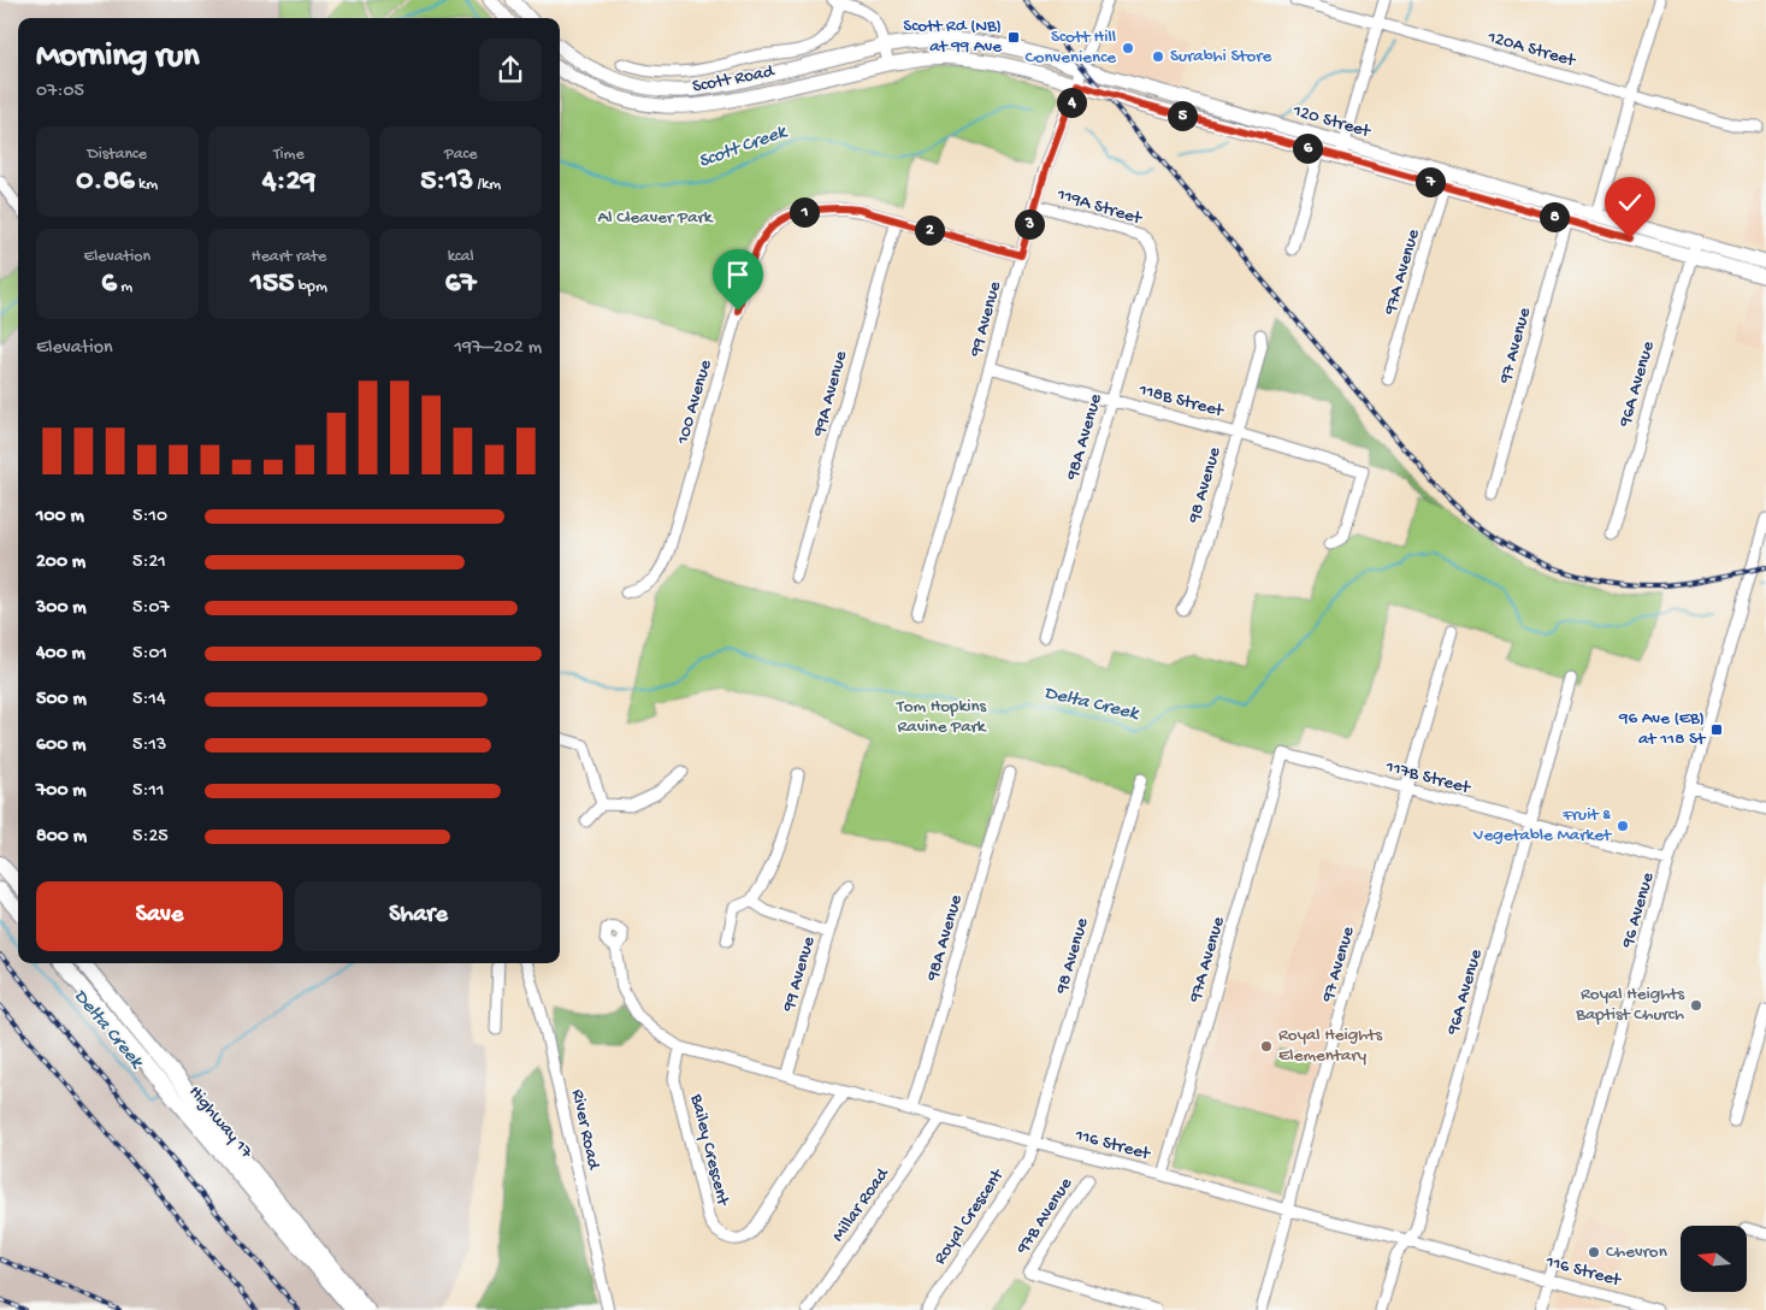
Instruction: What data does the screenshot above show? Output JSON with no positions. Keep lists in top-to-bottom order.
{
  "streets": {
    "highway": ["Highway 17"],
    "main road": ["Scott Road", "120 Street"],
    "street": [
      "120A Street",
      "119A Street",
      "97A Avenue",
      "99 Avenue",
      "97 Avenue",
      "96A Avenue",
      "99A Avenue",
      "118B Street",
      "100 Avenue",
      "98A Avenue",
      "98 Avenue",
      "117B Street",
      "96 Avenue",
      "River Road",
      "116 Street",
      "Bailey Crescent",
      "Millar Road",
      "97B Avenue",
      "Royal Crescent"
    ]
  },
  "crossings": [
    ["Scott Road", "120 Street"],
    ["120 Street", "97A Avenue"],
    ["120 Street", "99 Avenue"],
    ["120 Street", "97 Avenue"],
    ["120 Street", "96A Avenue"],
    ["119A Street", "99 Avenue"],
    ["119A Street", "98A Avenue"],
    ["97A Avenue", "117B Street"],
    ["97A Avenue", "116 Street"],
    ["99 Avenue", "118B Street"],
    ["99 Avenue", "116 Street"],
    ["97 Avenue", "117B Street"],
    ["97 Avenue", "116 Street"],
    ["96A Avenue", "117B Street"],
    ["96A Avenue", "116 Street"],
    ["99A Avenue", "100 Avenue"],
    ["118B Street", "98A Avenue"],
    ["118B Street", "98 Avenue"],
    ["98A Avenue", "116 Street"],
    ["98 Avenue", "116 Street"],
    ["98 Avenue", "Royal Crescent"],
    ["117B Street", "96 Avenue"],
    ["96 Avenue", "116 Street"],
    ["116 Street", "Bailey Crescent"],
    ["116 Street", "Millar Road"],
    ["116 Street", "Royal Crescent"]
  ],
  "water": ["Scott Creek", "Delta Creek"],
  "parks": ["Al Cleaver Park", "Tom Hopkins Ravine Park"],
  "places": {
    "transit": ["Scott Rd (NB) at 99 Ave", "96 Ave (EB) at 118 St"],
    "other": [
      "Scott Hill Convenience",
      "Surabhi Store",
      "Fruit & Vegetable Market",
      "Royal Heights Baptist Church",
      "Royal Heights Elementary",
      "Chevron"
    ]
  },
  "north": "left",
  "page": {
    "heading": ["Morning run", "07:05"],
    "pins": [
      "4",
      "5",
      "6",
      "7",
      "1",
      "8",
      "3",
      "2"
    ],
    "stats": [
      ["Distance", "0.86 km"],
      ["Time", "4:29"],
      ["Pace", "5:13 /km"],
      ["Elevation", "6 m"],
      ["Heart rate", "155 bpm"],
      ["kcal", "67"]
    ],
    "chart": ["Elevation", "197–202 m"],
    "list": [
      {
        "name": "100 m",
        "note": "5:10"
      },
      {
        "name": "200 m",
        "note": "5:21"
      },
      {
        "name": "300 m",
        "note": "5:07"
      },
      {
        "name": "400 m",
        "note": "5:01"
      },
      {
        "name": "500 m",
        "note": "5:14"
      },
      {
        "name": "600 m",
        "note": "5:13"
      },
      {
        "name": "700 m",
        "note": "5:11"
      },
      {
        "name": "800 m",
        "note": "5:25"
      }
    ],
    "buttons": ["Save", "Share"]
  }
}
